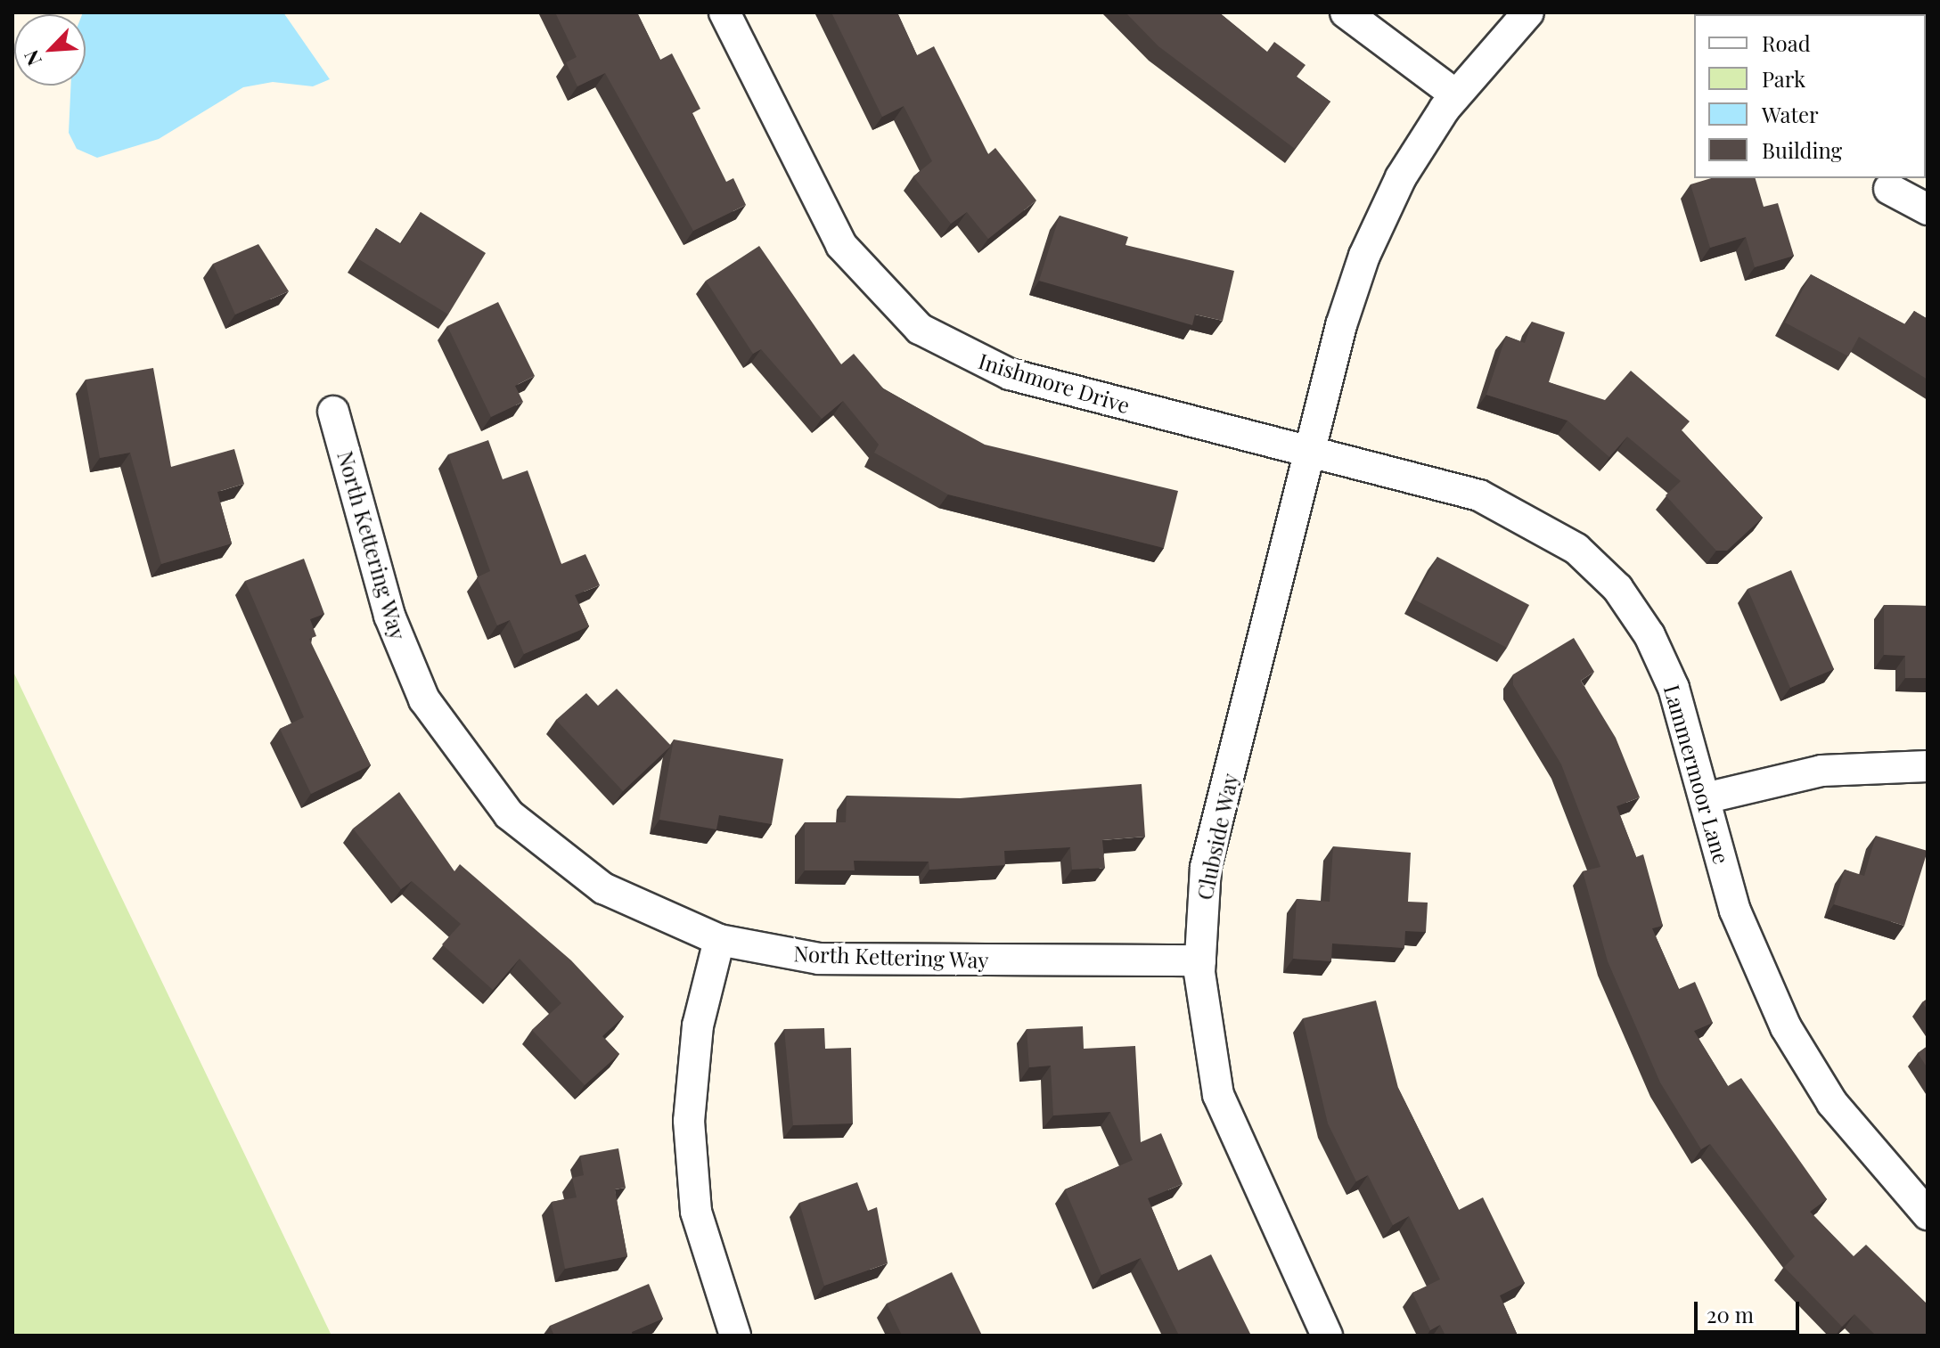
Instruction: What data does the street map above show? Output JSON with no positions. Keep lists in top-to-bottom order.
{
  "streets": {
    "street": [
      "Inishmore Drive",
      "North Kettering Way",
      "Lammermoor Lane",
      "Clubside Way"
    ]
  },
  "crossings": [
    ["Inishmore Drive", "Lammermoor Lane"],
    ["Inishmore Drive", "Clubside Way"],
    ["North Kettering Way", "Clubside Way"],
    ["Lammermoor Lane", "Clubside Way"]
  ],
  "legend": [
    "Road",
    "Park",
    "Water",
    "Building"
  ],
  "scale_bar": "20 m",
  "north": "bottom left"
}
